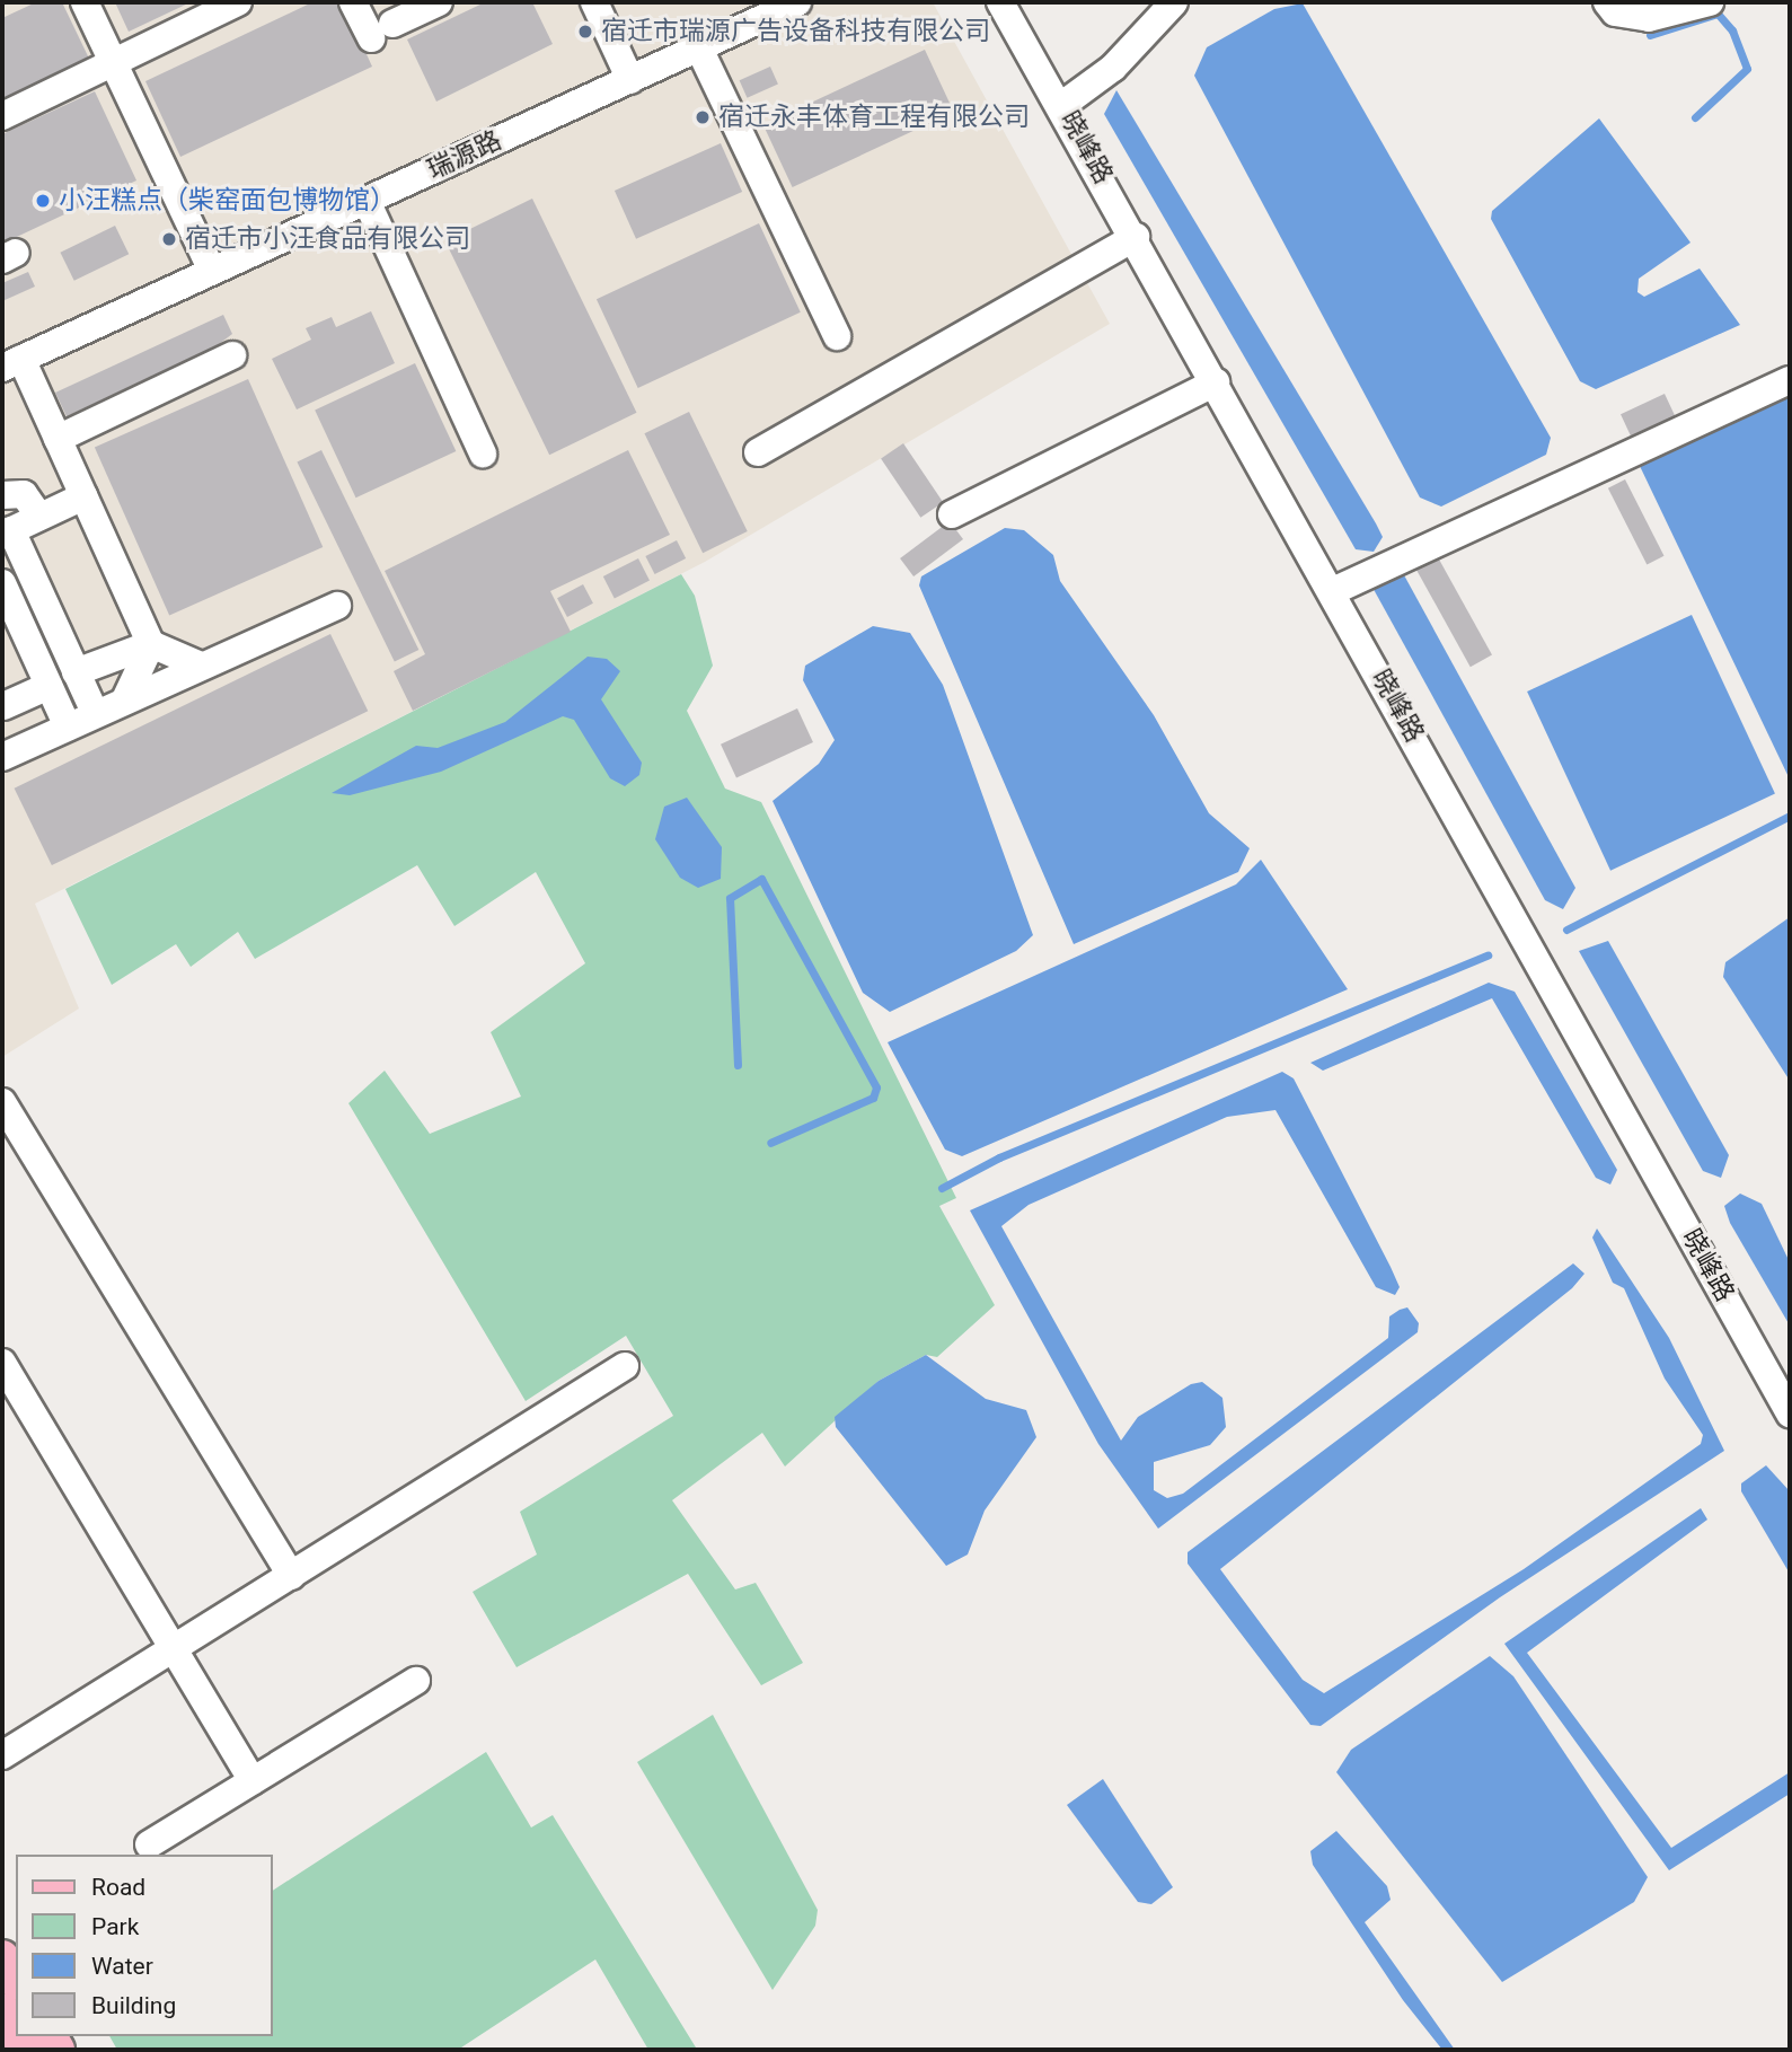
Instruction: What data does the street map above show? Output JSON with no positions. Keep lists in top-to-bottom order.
{
  "streets": {
    "street": ["晓峰路", "瑞源路"]
  },
  "places": [
    "宿迁市瑞源广告设备科技有限公司",
    "宿迁永丰体育工程有限公司",
    "小汪糕点（柴窑面包博物馆）",
    "宿迁市小汪食品有限公司"
  ],
  "legend": [
    "Road",
    "Park",
    "Water",
    "Building"
  ]
}
